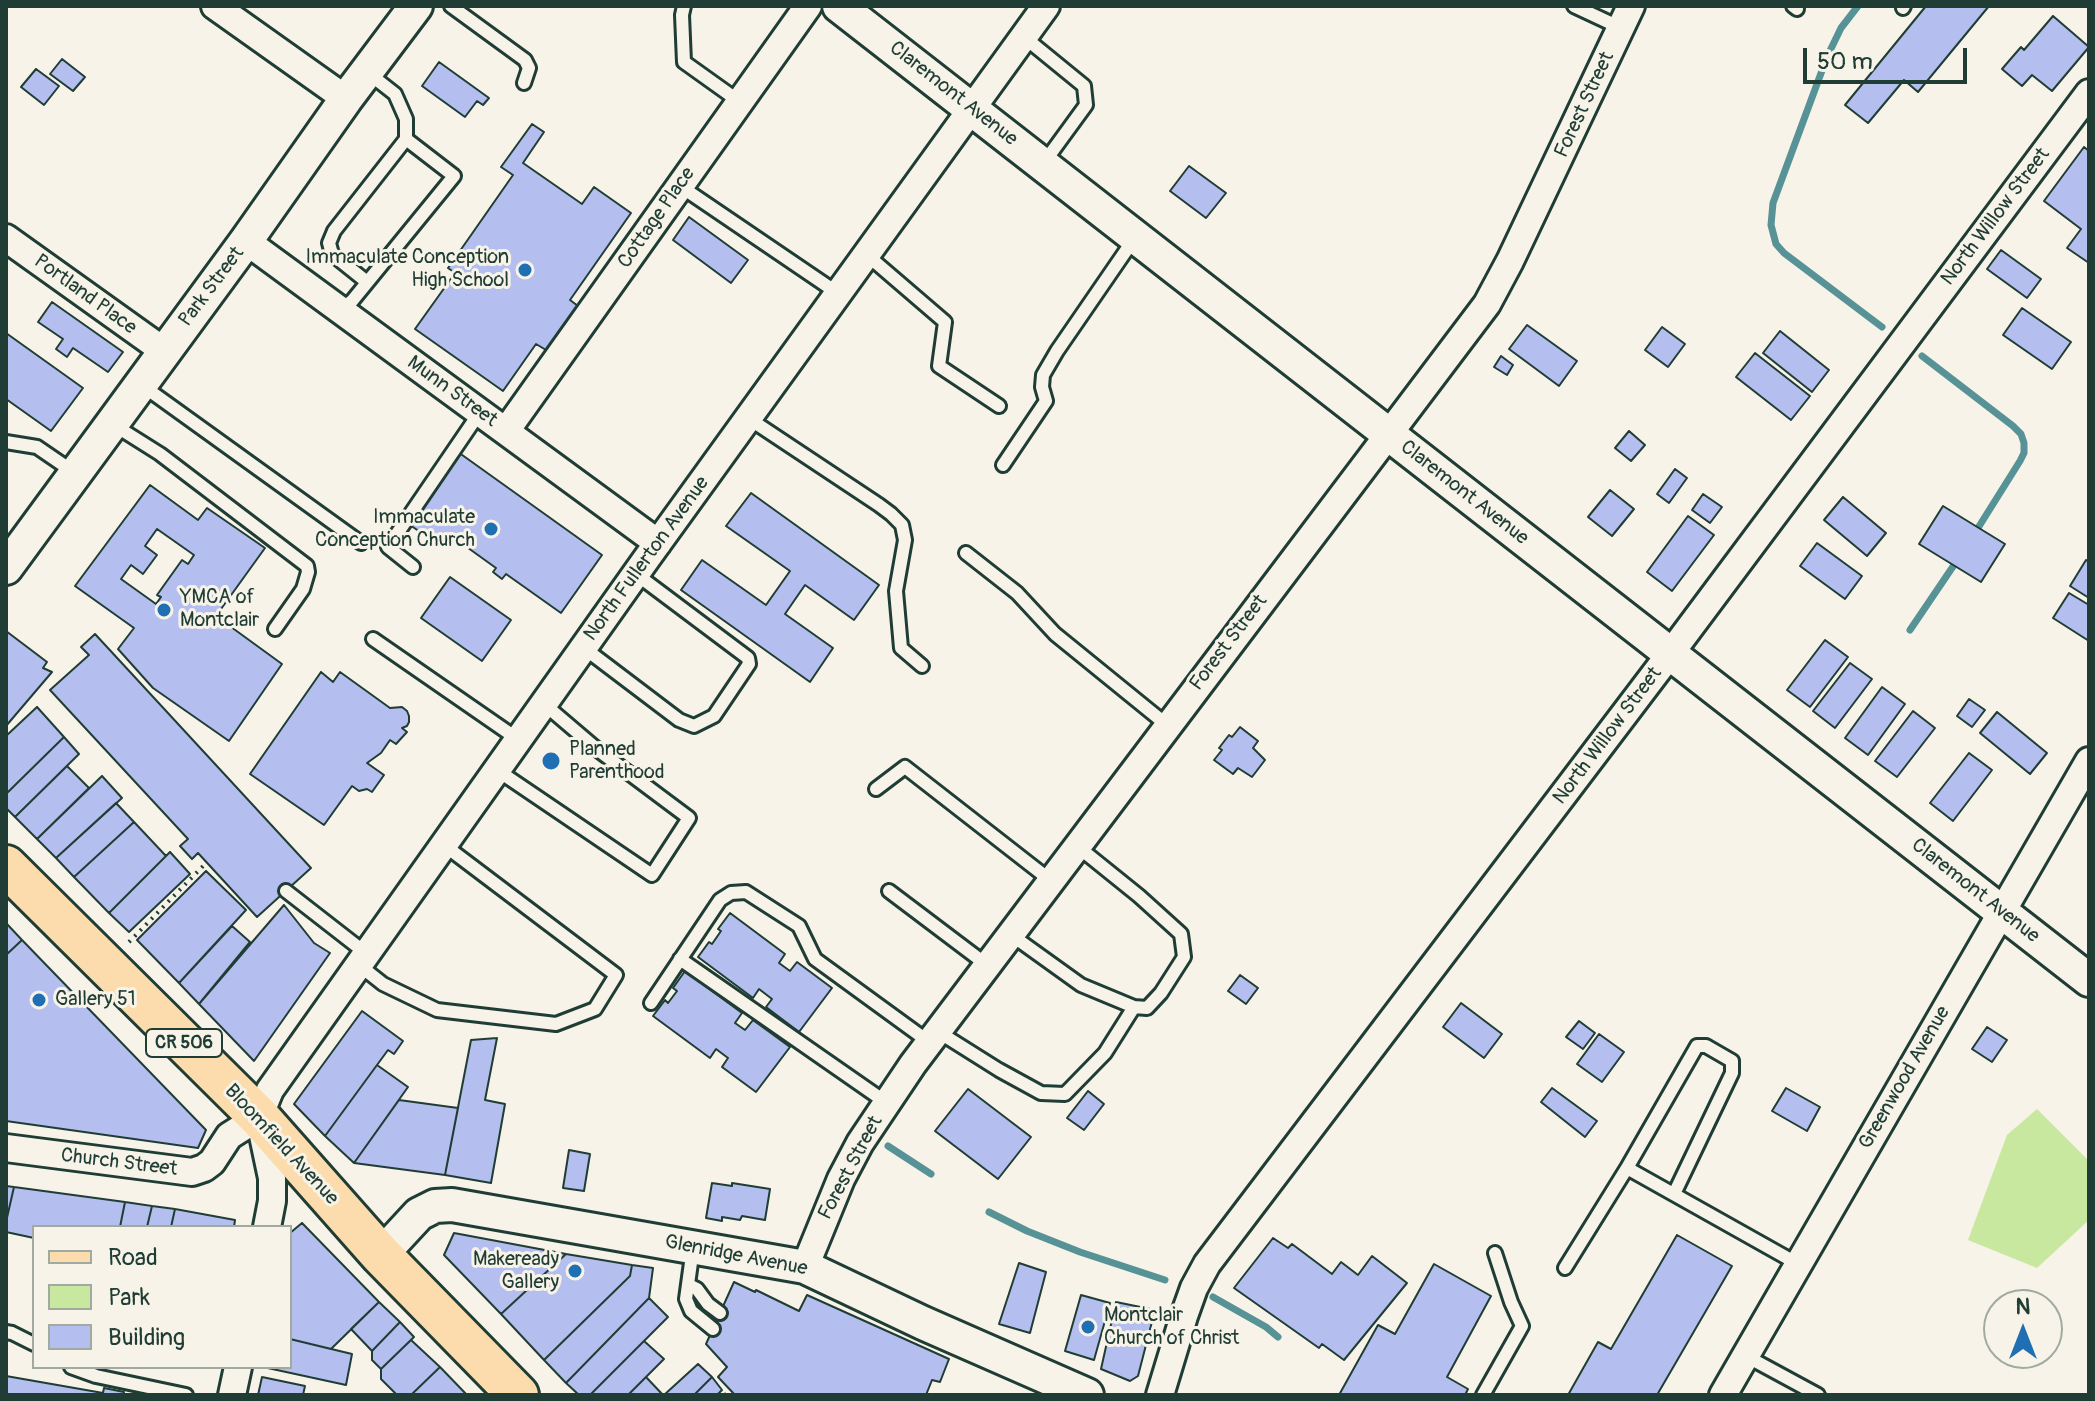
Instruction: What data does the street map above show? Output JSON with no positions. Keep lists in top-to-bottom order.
{
  "streets": {
    "main road": ["CR 506", "Bloomfield Avenue"],
    "street": [
      "Claremont Avenue",
      "Forest Street",
      "North Willow Street",
      "Cottage Place",
      "Park Street",
      "Portland Place",
      "Munn Street",
      "North Fullerton Avenue",
      "Greenwood Avenue",
      "Church Street",
      "Glenridge Avenue"
    ]
  },
  "crossings": [
    ["Claremont Avenue", "Forest Street"],
    ["Claremont Avenue", "North Willow Street"],
    ["Claremont Avenue", "North Fullerton Avenue"],
    ["Claremont Avenue", "Greenwood Avenue"],
    ["Forest Street", "Glenridge Avenue"],
    ["Cottage Place", "Munn Street"],
    ["Park Street", "Portland Place"],
    ["Park Street", "Munn Street"],
    ["Munn Street", "North Fullerton Avenue"],
    ["North Fullerton Avenue", "Bloomfield Avenue"],
    ["North Fullerton Avenue", "Church Street"],
    ["Bloomfield Avenue", "Church Street"],
    ["Bloomfield Avenue", "Glenridge Avenue"]
  ],
  "places": [
    "Immaculate Conception High School",
    "Immaculate Conception Church",
    "YMCA of Montclair",
    "Planned Parenthood",
    "Gallery 51",
    "Makeready Gallery",
    "Montclair Church of Christ"
  ],
  "legend": ["Road", "Park", "Building"],
  "scale_bar": "50 m",
  "north": "top"
}
